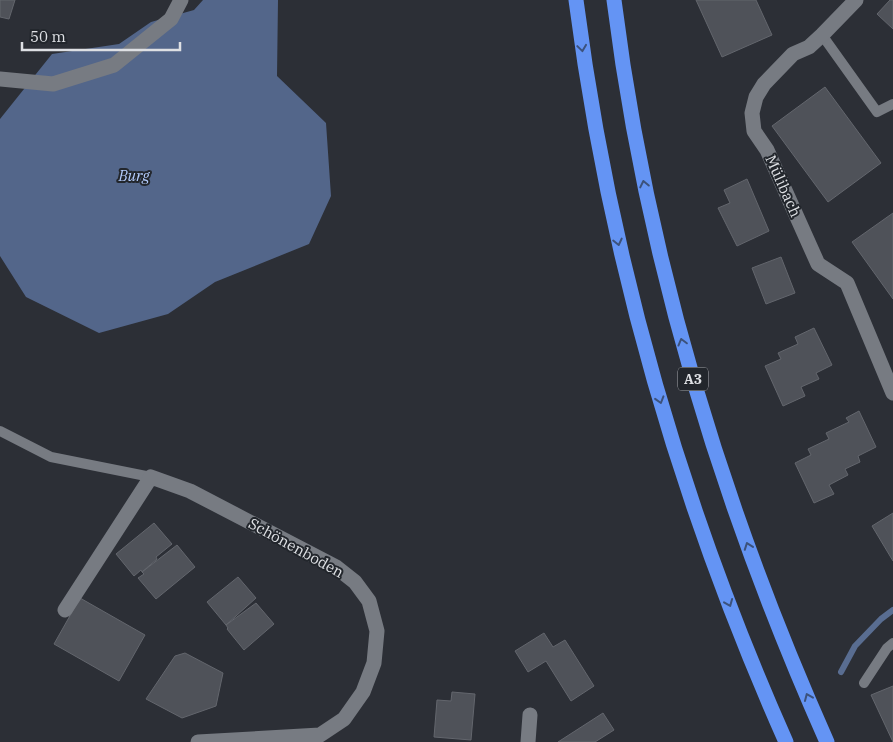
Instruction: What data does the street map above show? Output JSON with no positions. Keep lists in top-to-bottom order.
{
  "streets": {
    "highway": ["A3"],
    "street": ["Mülibach", "Schönenboden"]
  },
  "parks": ["Burg"],
  "scale_bar": "50 m"
}
